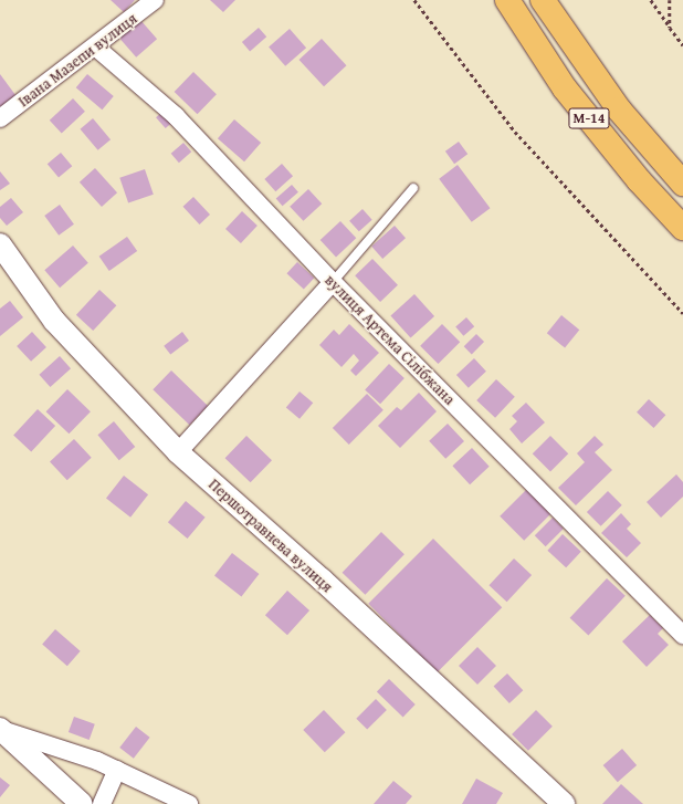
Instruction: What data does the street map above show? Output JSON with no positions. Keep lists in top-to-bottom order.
{
  "streets": {
    "highway": ["М-14"],
    "street": ["Івана Мазепи вулиця", "вулиця Артема Сілібжана", "Першотравнева вулиця"]
  },
  "crossings": [
    ["Івана Мазепи вулиця", "вулиця Артема Сілібжана"]
  ]
}
